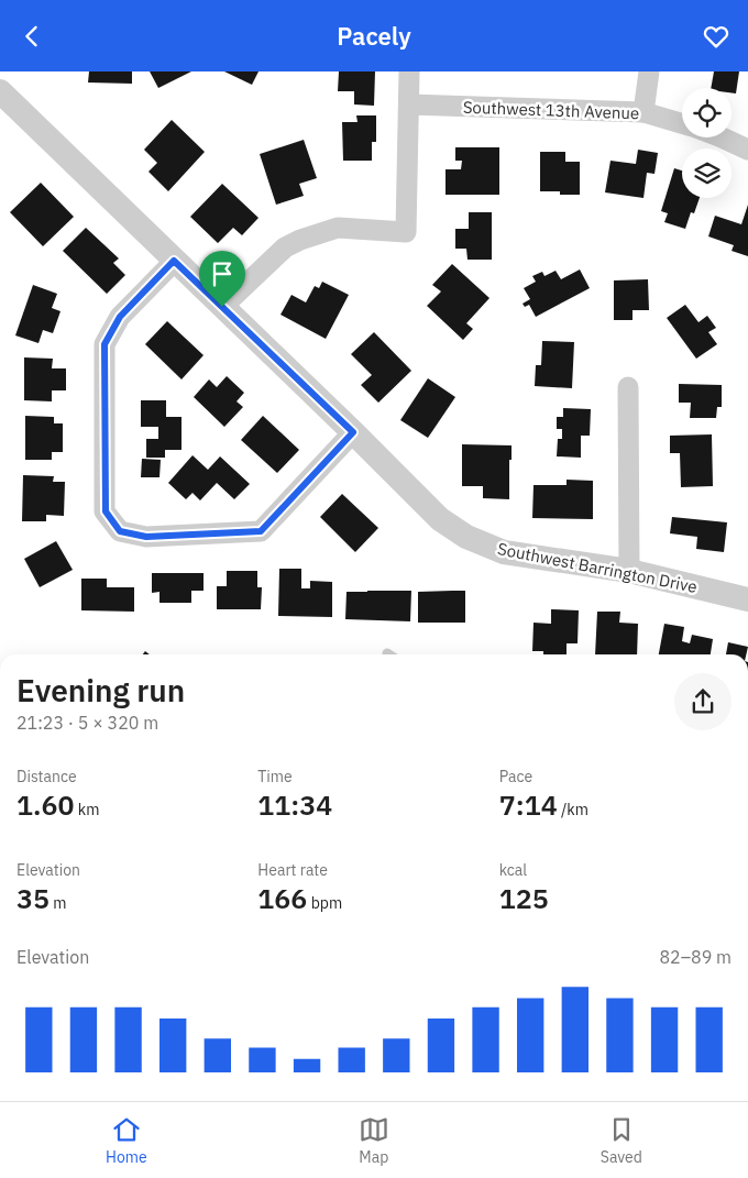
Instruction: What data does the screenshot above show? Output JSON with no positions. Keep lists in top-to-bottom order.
{
  "streets": {
    "street": ["Southwest 13th Avenue", "Southwest Barrington Drive"]
  },
  "page": {
    "header": "Pacely",
    "heading": ["Evening run", "21:23 · 5 × 320 m"],
    "stats": [
      ["Distance", "1.60 km"],
      ["Time", "11:34"],
      ["Pace", "7:14 /km"],
      ["Elevation", "35 m"],
      ["Heart rate", "166 bpm"],
      ["kcal", "125"]
    ],
    "chart": ["Elevation", "82–89 m"],
    "tabs": ["Home", "Map", "Saved"]
  }
}
